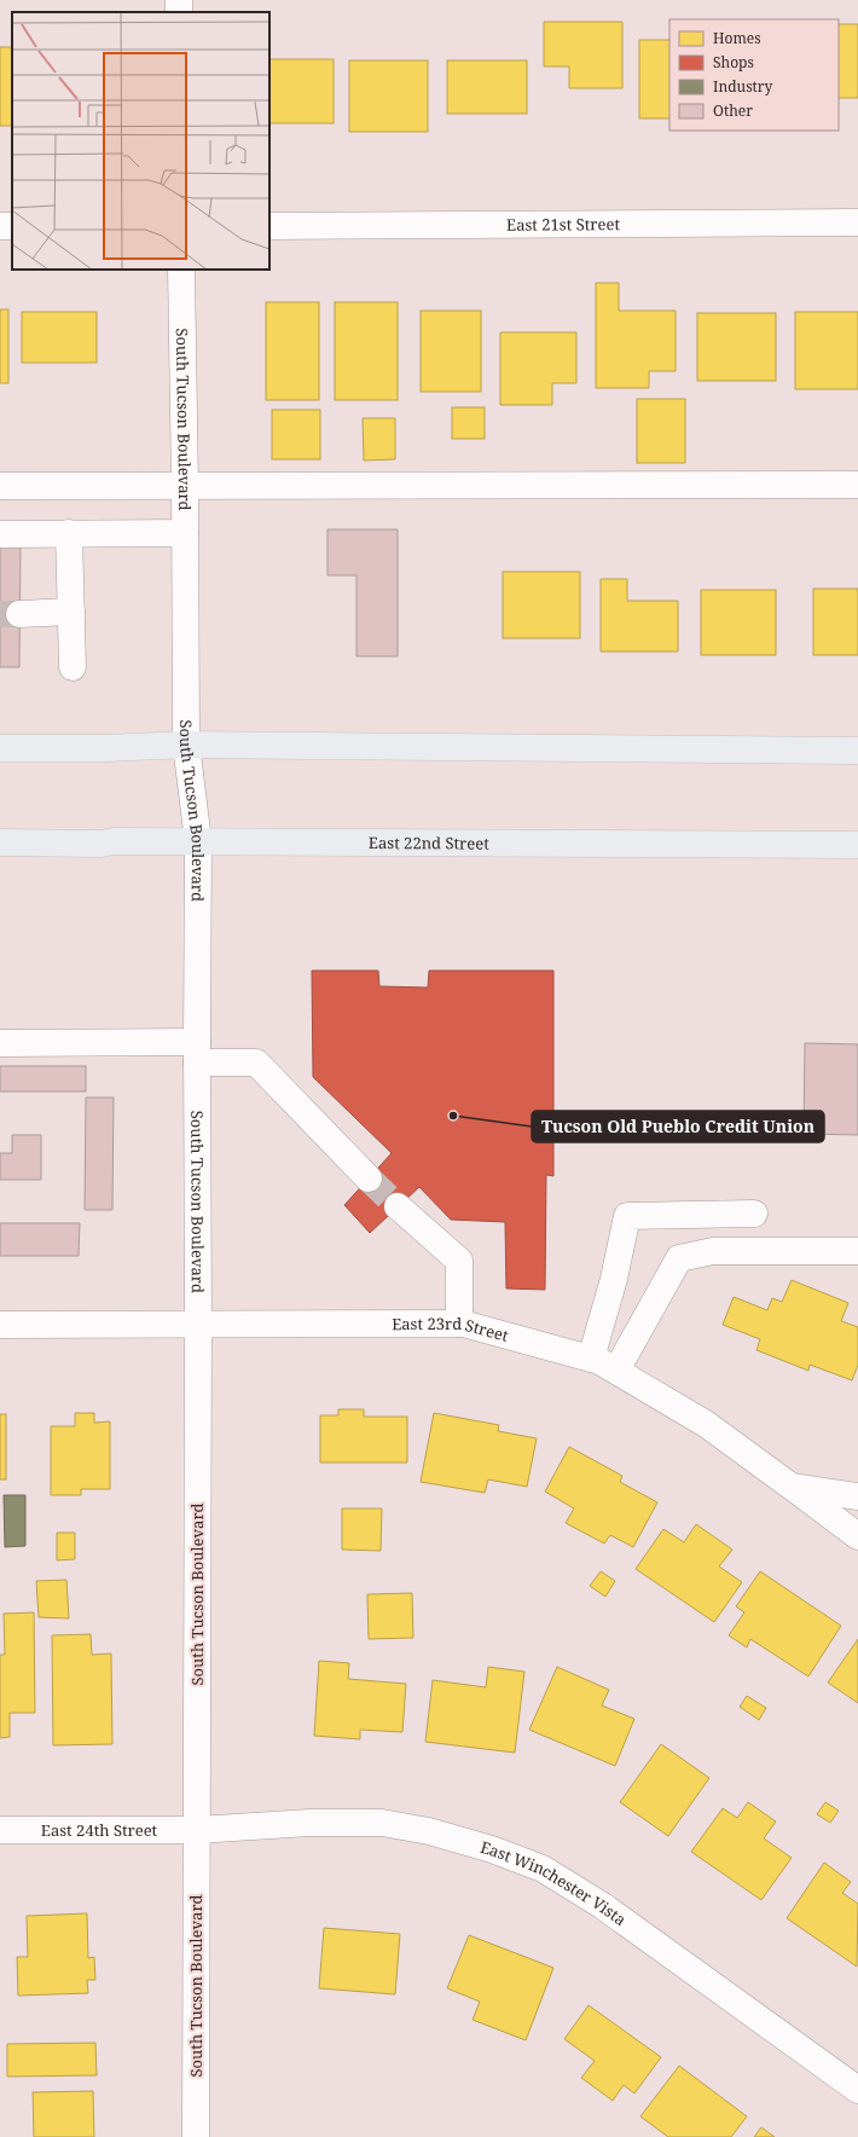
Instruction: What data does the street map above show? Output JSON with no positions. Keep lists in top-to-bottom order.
{
  "streets": {
    "main road": ["East 22nd Street"],
    "street": [
      "East 21st Street",
      "South Tucson Boulevard",
      "East 23rd Street",
      "East 24th Street",
      "East Winchester Vista"
    ]
  },
  "crossings": [
    ["South Tucson Boulevard", "East 22nd Street"],
    ["South Tucson Boulevard", "East 23rd Street"],
    ["South Tucson Boulevard", "East 24th Street"],
    ["South Tucson Boulevard", "East Winchester Vista"],
    ["East 24th Street", "East Winchester Vista"]
  ],
  "places": ["Tucson Old Pueblo Credit Union"],
  "legend": [
    "Homes",
    "Shops",
    "Industry",
    "Other"
  ]
}
